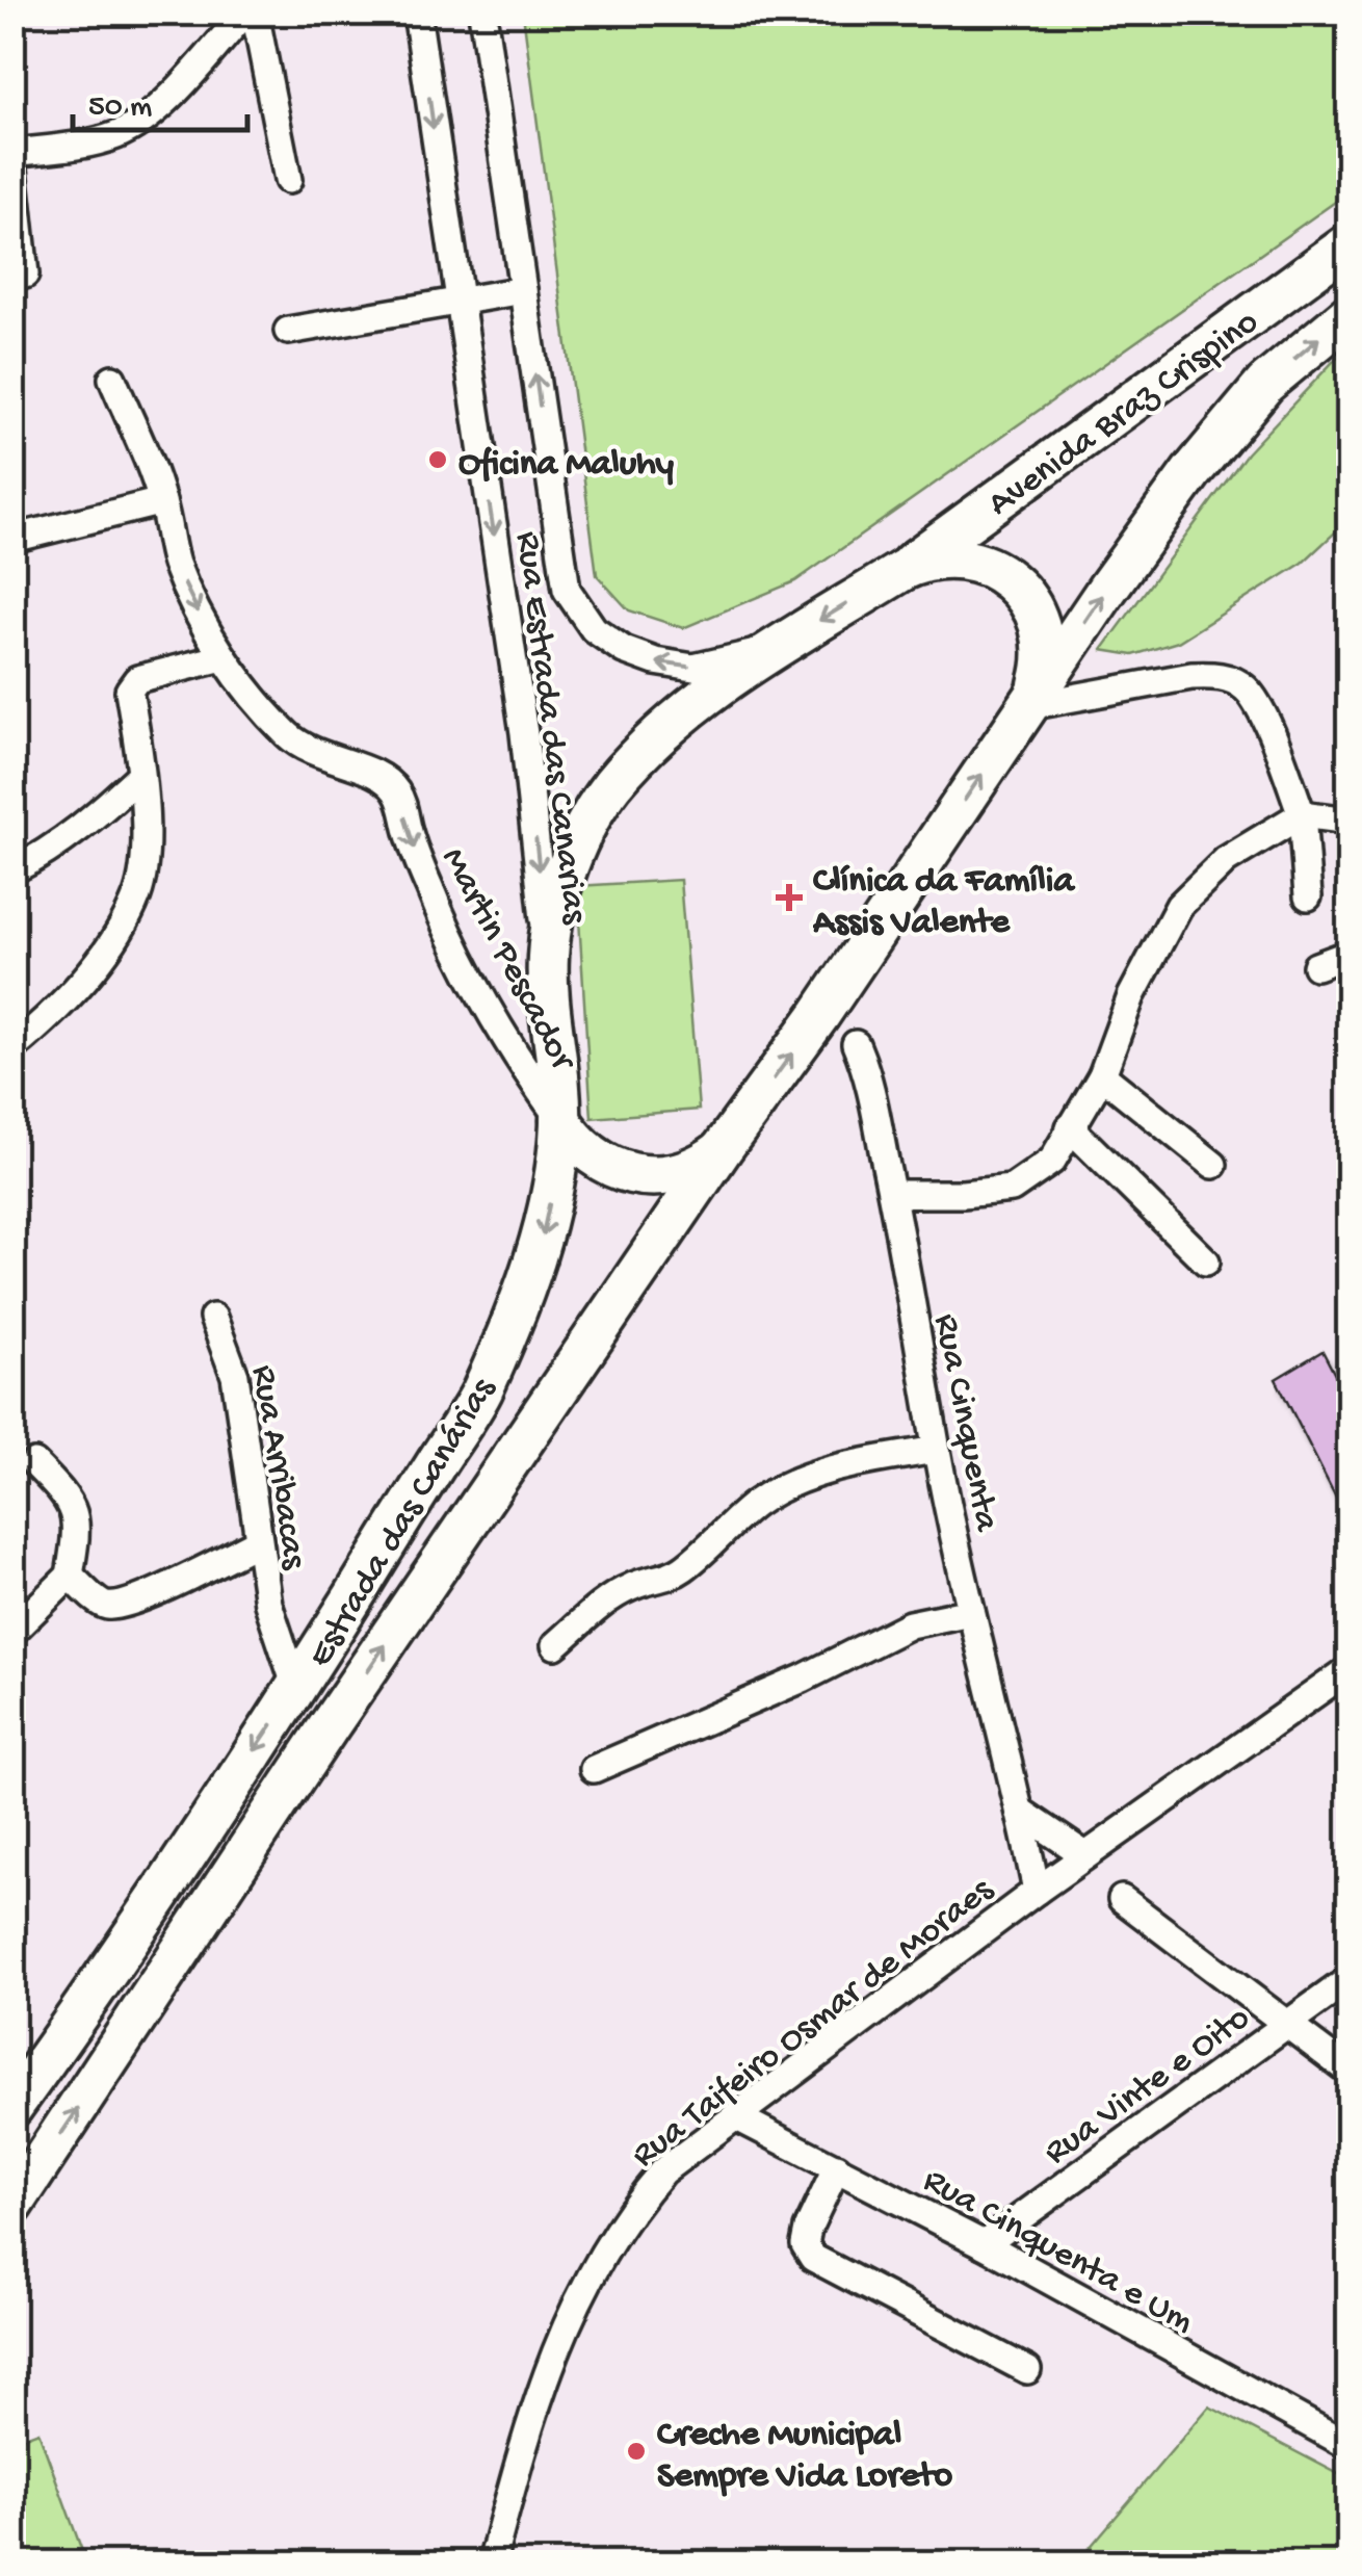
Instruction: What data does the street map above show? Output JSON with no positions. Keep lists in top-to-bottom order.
{
  "streets": {
    "main road": ["Avenida Braz Crispino", "Estrada das Canárias"],
    "street": [
      "Rua Estrada das Canarias",
      "Martin Pescador",
      "Rua Cinquenta",
      "Rua Arribacas",
      "Rua Taifeiro Osmar de Moraes",
      "Rua Vinte e Oito",
      "Rua Cinquenta e Um"
    ]
  },
  "crossings": [
    ["Avenida Braz Crispino", "Estrada das Canárias"],
    ["Rua Estrada das Canarias", "Estrada das Canárias"],
    ["Martin Pescador", "Estrada das Canárias"],
    ["Rua Cinquenta", "Rua Taifeiro Osmar de Moraes"],
    ["Rua Arribacas", "Estrada das Canárias"],
    ["Rua Taifeiro Osmar de Moraes", "Rua Cinquenta e Um"],
    ["Rua Vinte e Oito", "Rua Cinquenta e Um"]
  ],
  "one_way": ["Martin Pescador"],
  "places": {
    "other": ["Oficina Maluhy", "Creche Municipal Sempre Vida Loreto"],
    "health": ["Clínica da Família Assis Valente"]
  },
  "scale_bar": "50 m"
}
